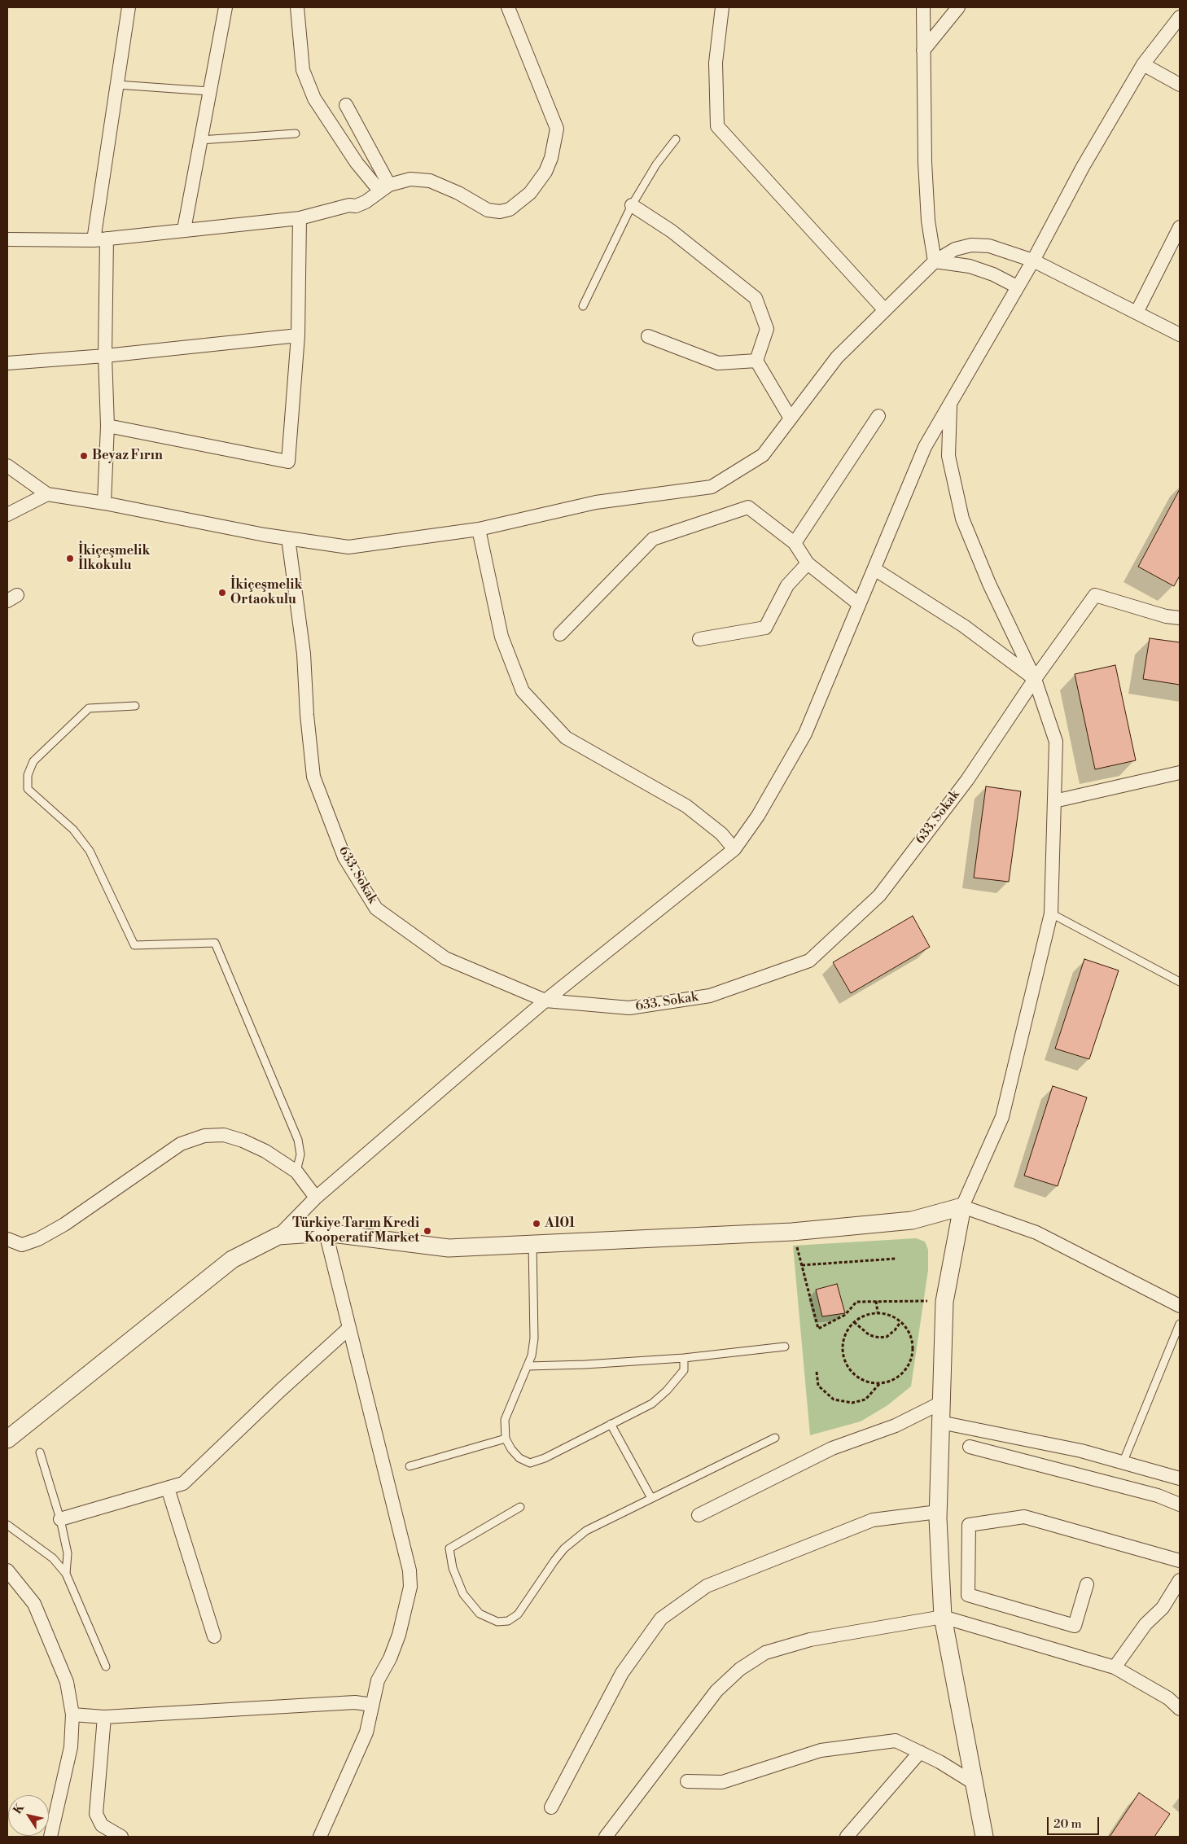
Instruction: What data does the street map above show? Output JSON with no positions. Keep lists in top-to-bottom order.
{
  "streets": {
    "street": ["633. Sokak"]
  },
  "places": [
    "Beyaz Fırın",
    "İkiçeşmelik İlkokulu",
    "İkiçeşmelik Ortaokulu",
    "A101",
    "Türkiye Tarım Kredi Kooperatif Market"
  ],
  "scale_bar": "20 m",
  "north": "top left"
}
